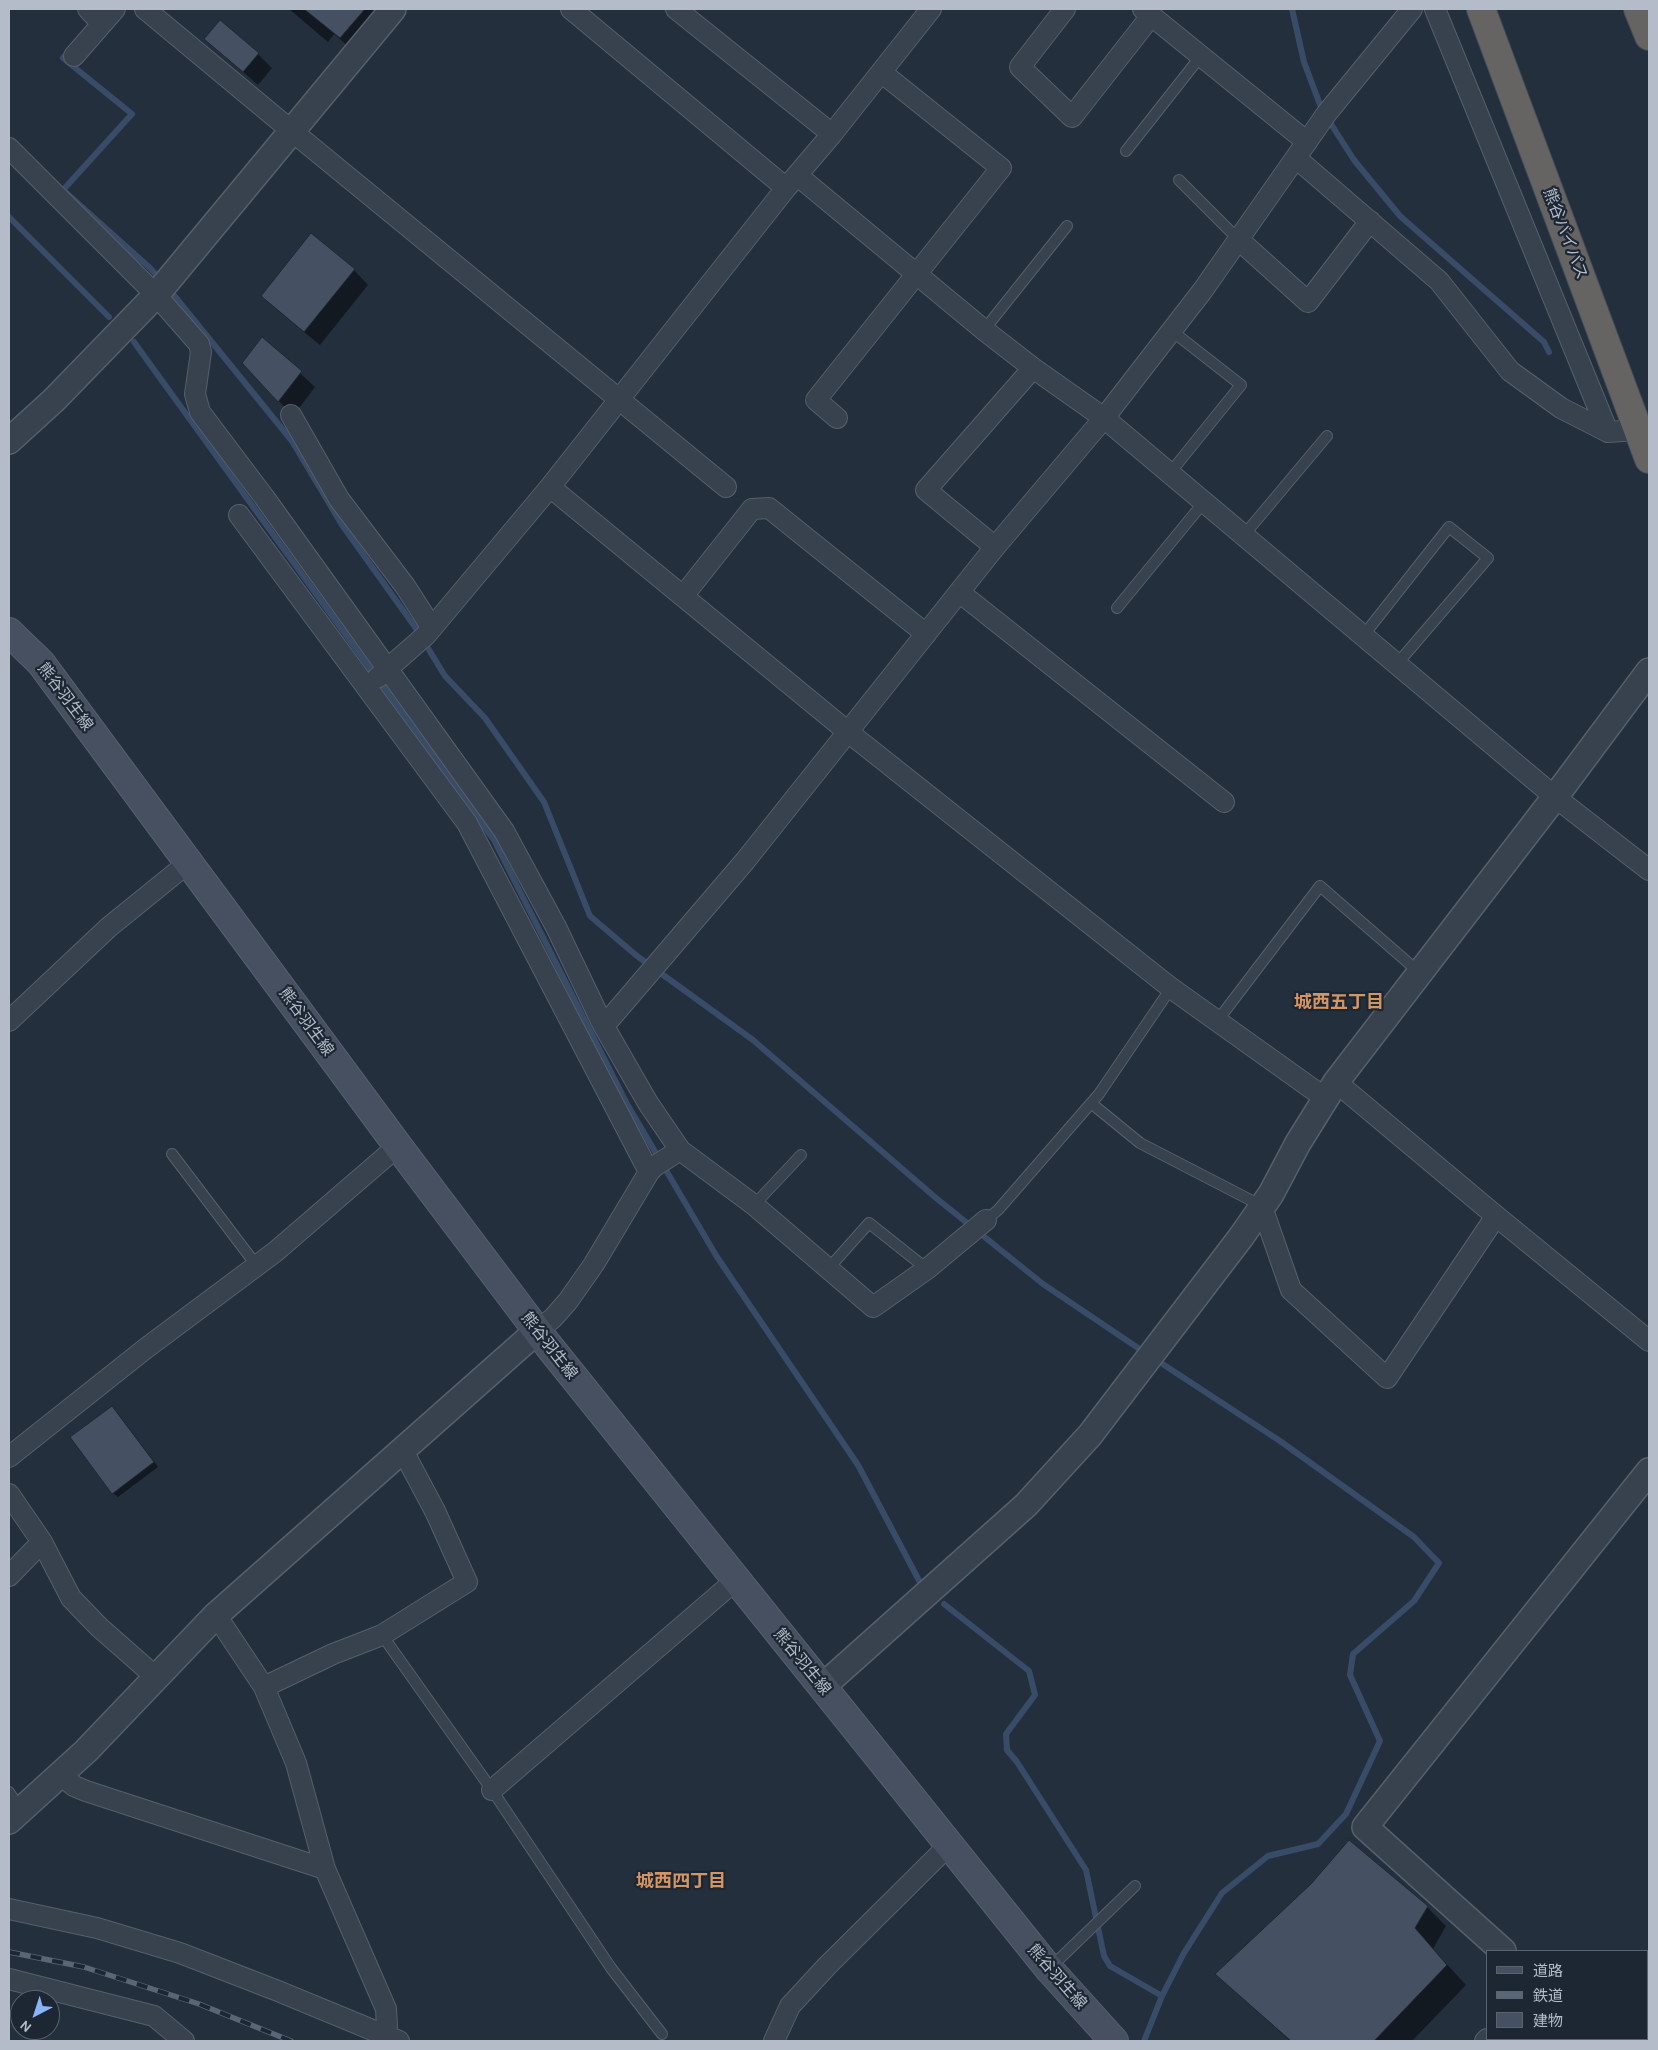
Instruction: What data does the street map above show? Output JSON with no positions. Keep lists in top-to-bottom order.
{
  "streets": {
    "highway": ["熊谷バイパス"],
    "main road": ["熊谷羽生線"]
  },
  "districts": ["城西五丁目", "城西四丁目"],
  "legend": ["道路", "鉄道", "建物"],
  "north": "bottom left"
}
